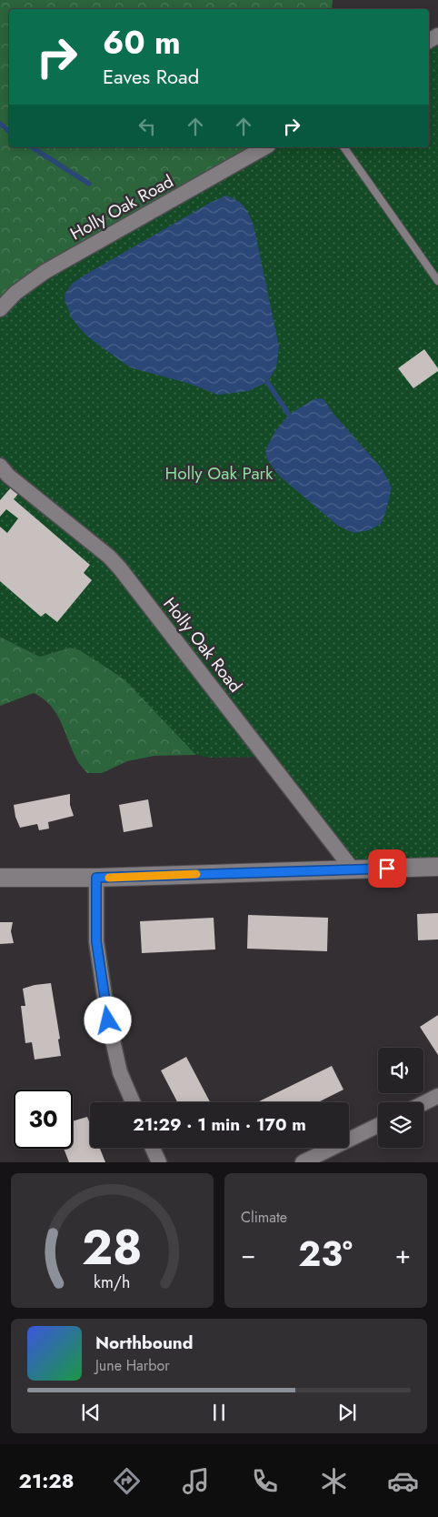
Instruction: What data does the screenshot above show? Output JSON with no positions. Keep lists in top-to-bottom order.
{
  "streets": {
    "street": ["Holly Oak Road"]
  },
  "parks": ["Holly Oak Park"],
  "page": {
    "turn": ["60 m", "Eaves Road"],
    "limit": "30",
    "trip": "21:29 · 1 min · 170 m",
    "tile": "Climate",
    "heat": ["−", "23°", "+"],
    "song": ["Northbound", "June Harbor"],
    "tabs": "21:28",
    "gauge": ["28", "km/h"]
  }
}
